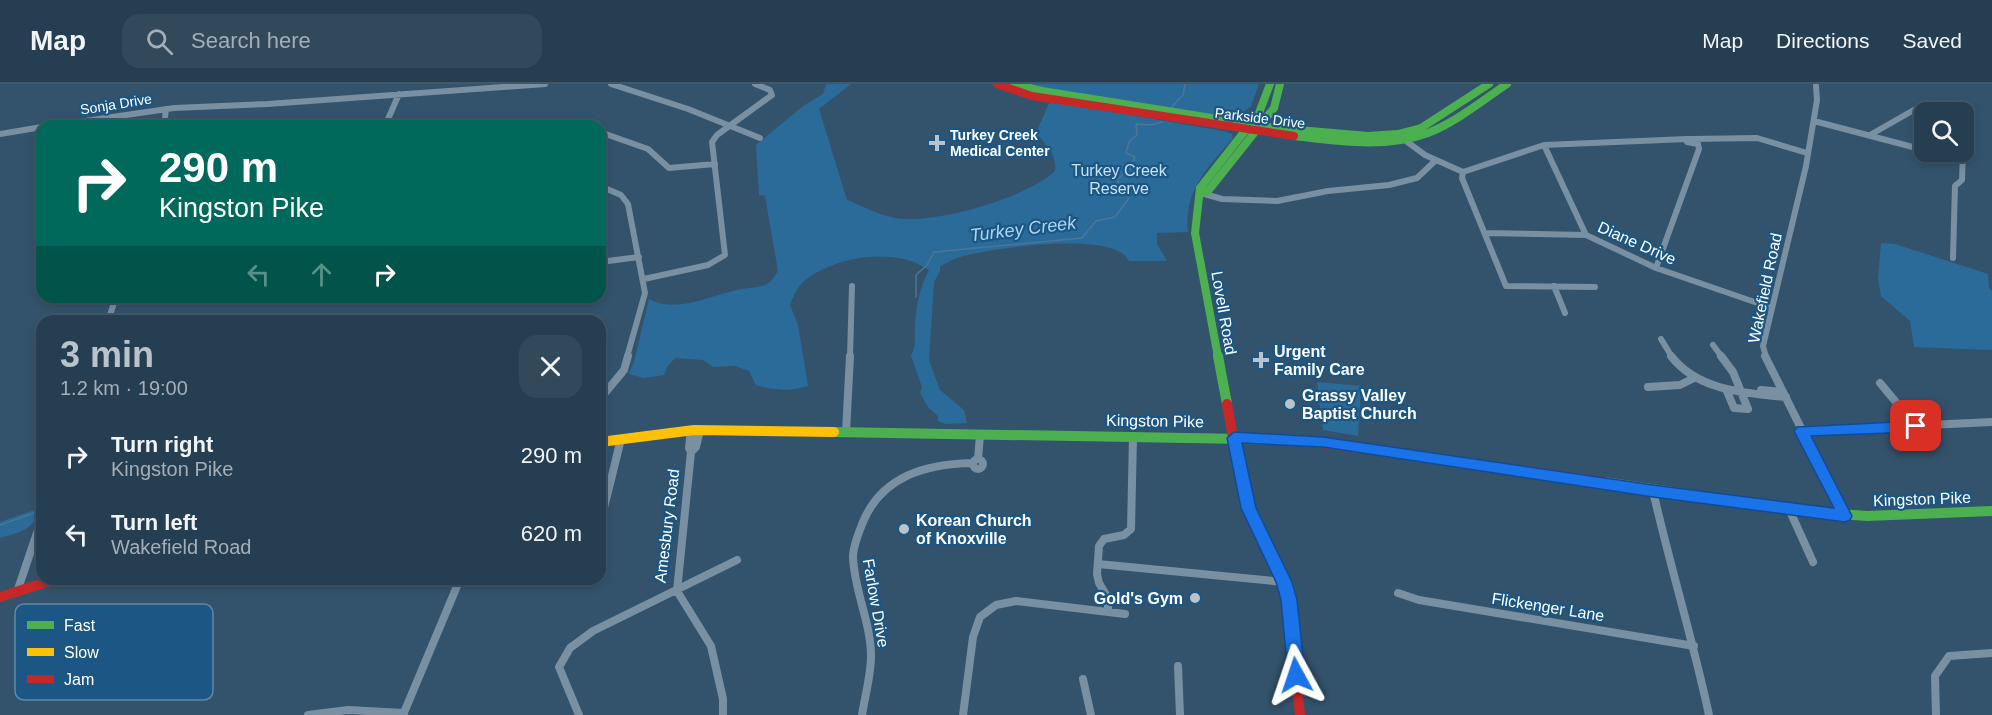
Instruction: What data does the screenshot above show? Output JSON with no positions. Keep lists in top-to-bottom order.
{
  "streets": {
    "main road": ["Parkside Drive", "Lovell Road", "Kingston Pike"],
    "street": [
      "Sonja Drive",
      "Diane Drive",
      "Wakefield Road",
      "Amesbury Road",
      "Farlow Drive",
      "Flickenger Lane"
    ]
  },
  "crossings": [
    ["Diane Drive", "Wakefield Road"],
    ["Wakefield Road", "Kingston Pike"],
    ["Lovell Road", "Kingston Pike"],
    ["Kingston Pike", "Amesbury Road"],
    ["Kingston Pike", "Farlow Drive"]
  ],
  "water": ["Turkey Creek"],
  "parks": ["Turkey Creek Reserve"],
  "places": {
    "health": ["Turkey Creek Medical Center", "Urgent Family Care"],
    "other": ["Grassy Valley Baptist Church", "Korean Church of Knoxville", "Gold's Gym"]
  },
  "legend": ["Fast", "Slow", "Jam"],
  "page": {
    "header": "Map",
    "search": "Search here",
    "nav": ["Map", "Directions", "Saved"],
    "turn": ["290 m", "Kingston Pike"],
    "heading": ["3 min", "1.2 km · 19:00"],
    "list": [
      {
        "name": "Turn right",
        "note": "Kingston Pike",
        "value": "290 m"
      },
      {
        "name": "Turn left",
        "note": "Wakefield Road",
        "value": "620 m"
      }
    ]
  }
}
